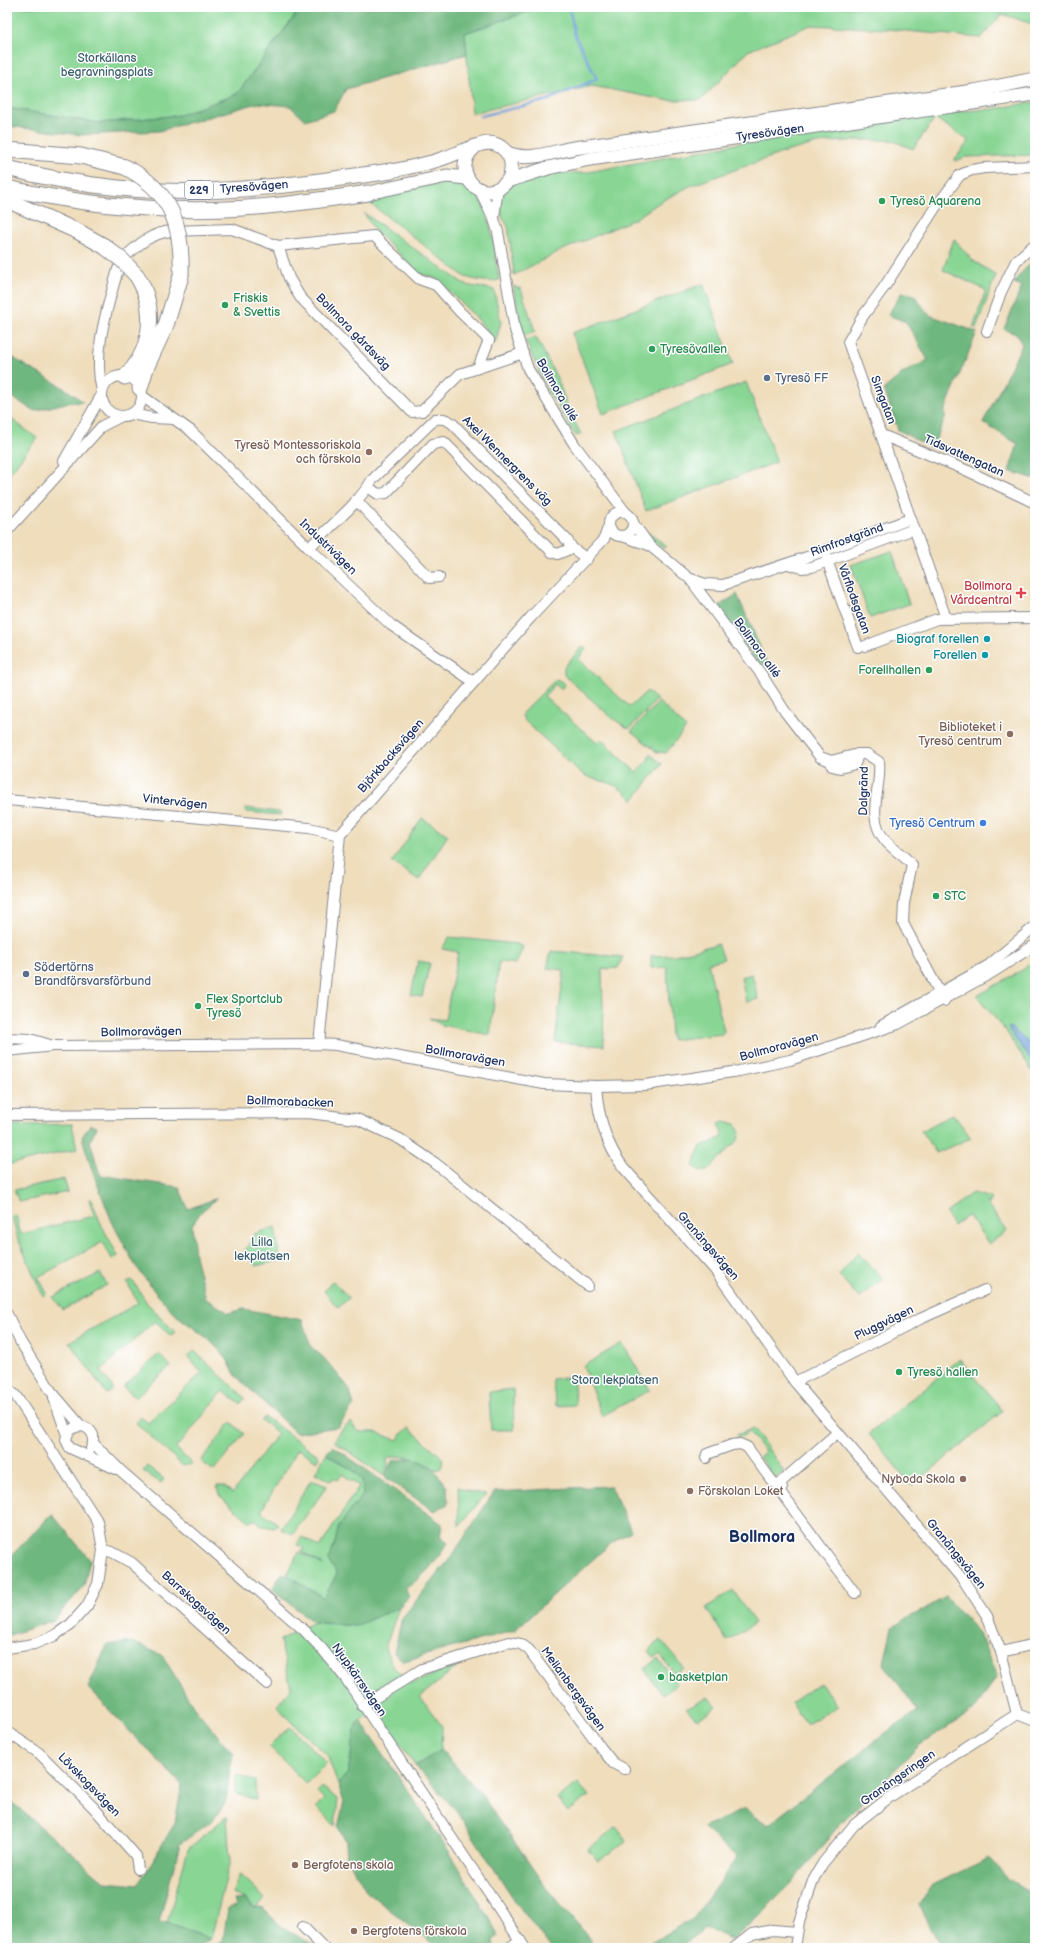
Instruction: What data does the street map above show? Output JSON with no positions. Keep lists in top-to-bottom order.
{
  "streets": {
    "highway": ["Tyresövägen", "229"],
    "street": [
      "Bollmora gårdsväg",
      "Bollmora allé",
      "Simgatan",
      "Tidsvattengatan",
      "Axel Wennergrens väg",
      "Rimfrostgränd",
      "Industrivägen",
      "Vårflodsgatan",
      "Björkbacksvägen",
      "Dalgränd",
      "Vintervägen",
      "Bollmoravägen",
      "Bollmorabacken",
      "Granängsvägen",
      "Pluggvägen",
      "Barrskogsvägen",
      "Njupkärrsvägen",
      "Mellanbergsvägen",
      "Granängsringen",
      "Lövskogsvägen"
    ]
  },
  "crossings": [
    ["Tyresövägen", "Bollmora allé"],
    ["Bollmora gårdsväg", "Bollmora allé"],
    ["Bollmora allé", "Rimfrostgränd"],
    ["Bollmora allé", "Björkbacksvägen"],
    ["Bollmora allé", "Dalgränd"],
    ["Simgatan", "Tidsvattengatan"],
    ["Simgatan", "Rimfrostgränd"],
    ["Simgatan", "Vårflodsgatan"],
    ["Axel Wennergrens väg", "Industrivägen"],
    ["Axel Wennergrens väg", "Björkbacksvägen"],
    ["Rimfrostgränd", "Vårflodsgatan"],
    ["Industrivägen", "Björkbacksvägen"],
    ["Björkbacksvägen", "Vintervägen"],
    ["Dalgränd", "Bollmoravägen"],
    ["Bollmoravägen", "Granängsvägen"],
    ["Granängsvägen", "Pluggvägen"],
    ["Granängsvägen", "Granängsringen"],
    ["Njupkärrsvägen", "Mellanbergsvägen"]
  ],
  "districts": ["Bollmora"],
  "parks": ["Storkällans begravningsplats", "Lilla lekplatsen", "Stora lekplatsen"],
  "places": {
    "other": [
      "Tyresö Aquarena",
      "Friskis & Svettis",
      "Tyresövallen",
      "Tyresö FF",
      "Tyresö Montessoriskola och förskola",
      "Biograf forellen",
      "Forellen",
      "Forellhallen",
      "Biblioteket i Tyresö centrum",
      "Tyresö Centrum",
      "STC",
      "Södertörns Brandförsvarsförbund",
      "Flex Sportclub Tyresö",
      "Tyresö hallen",
      "Nyboda Skola",
      "Förskolan Loket",
      "basketplan",
      "Bergfotens skola",
      "Bergfotens förskola"
    ],
    "health": ["Bollmora Vårdcentral"]
  }
}
